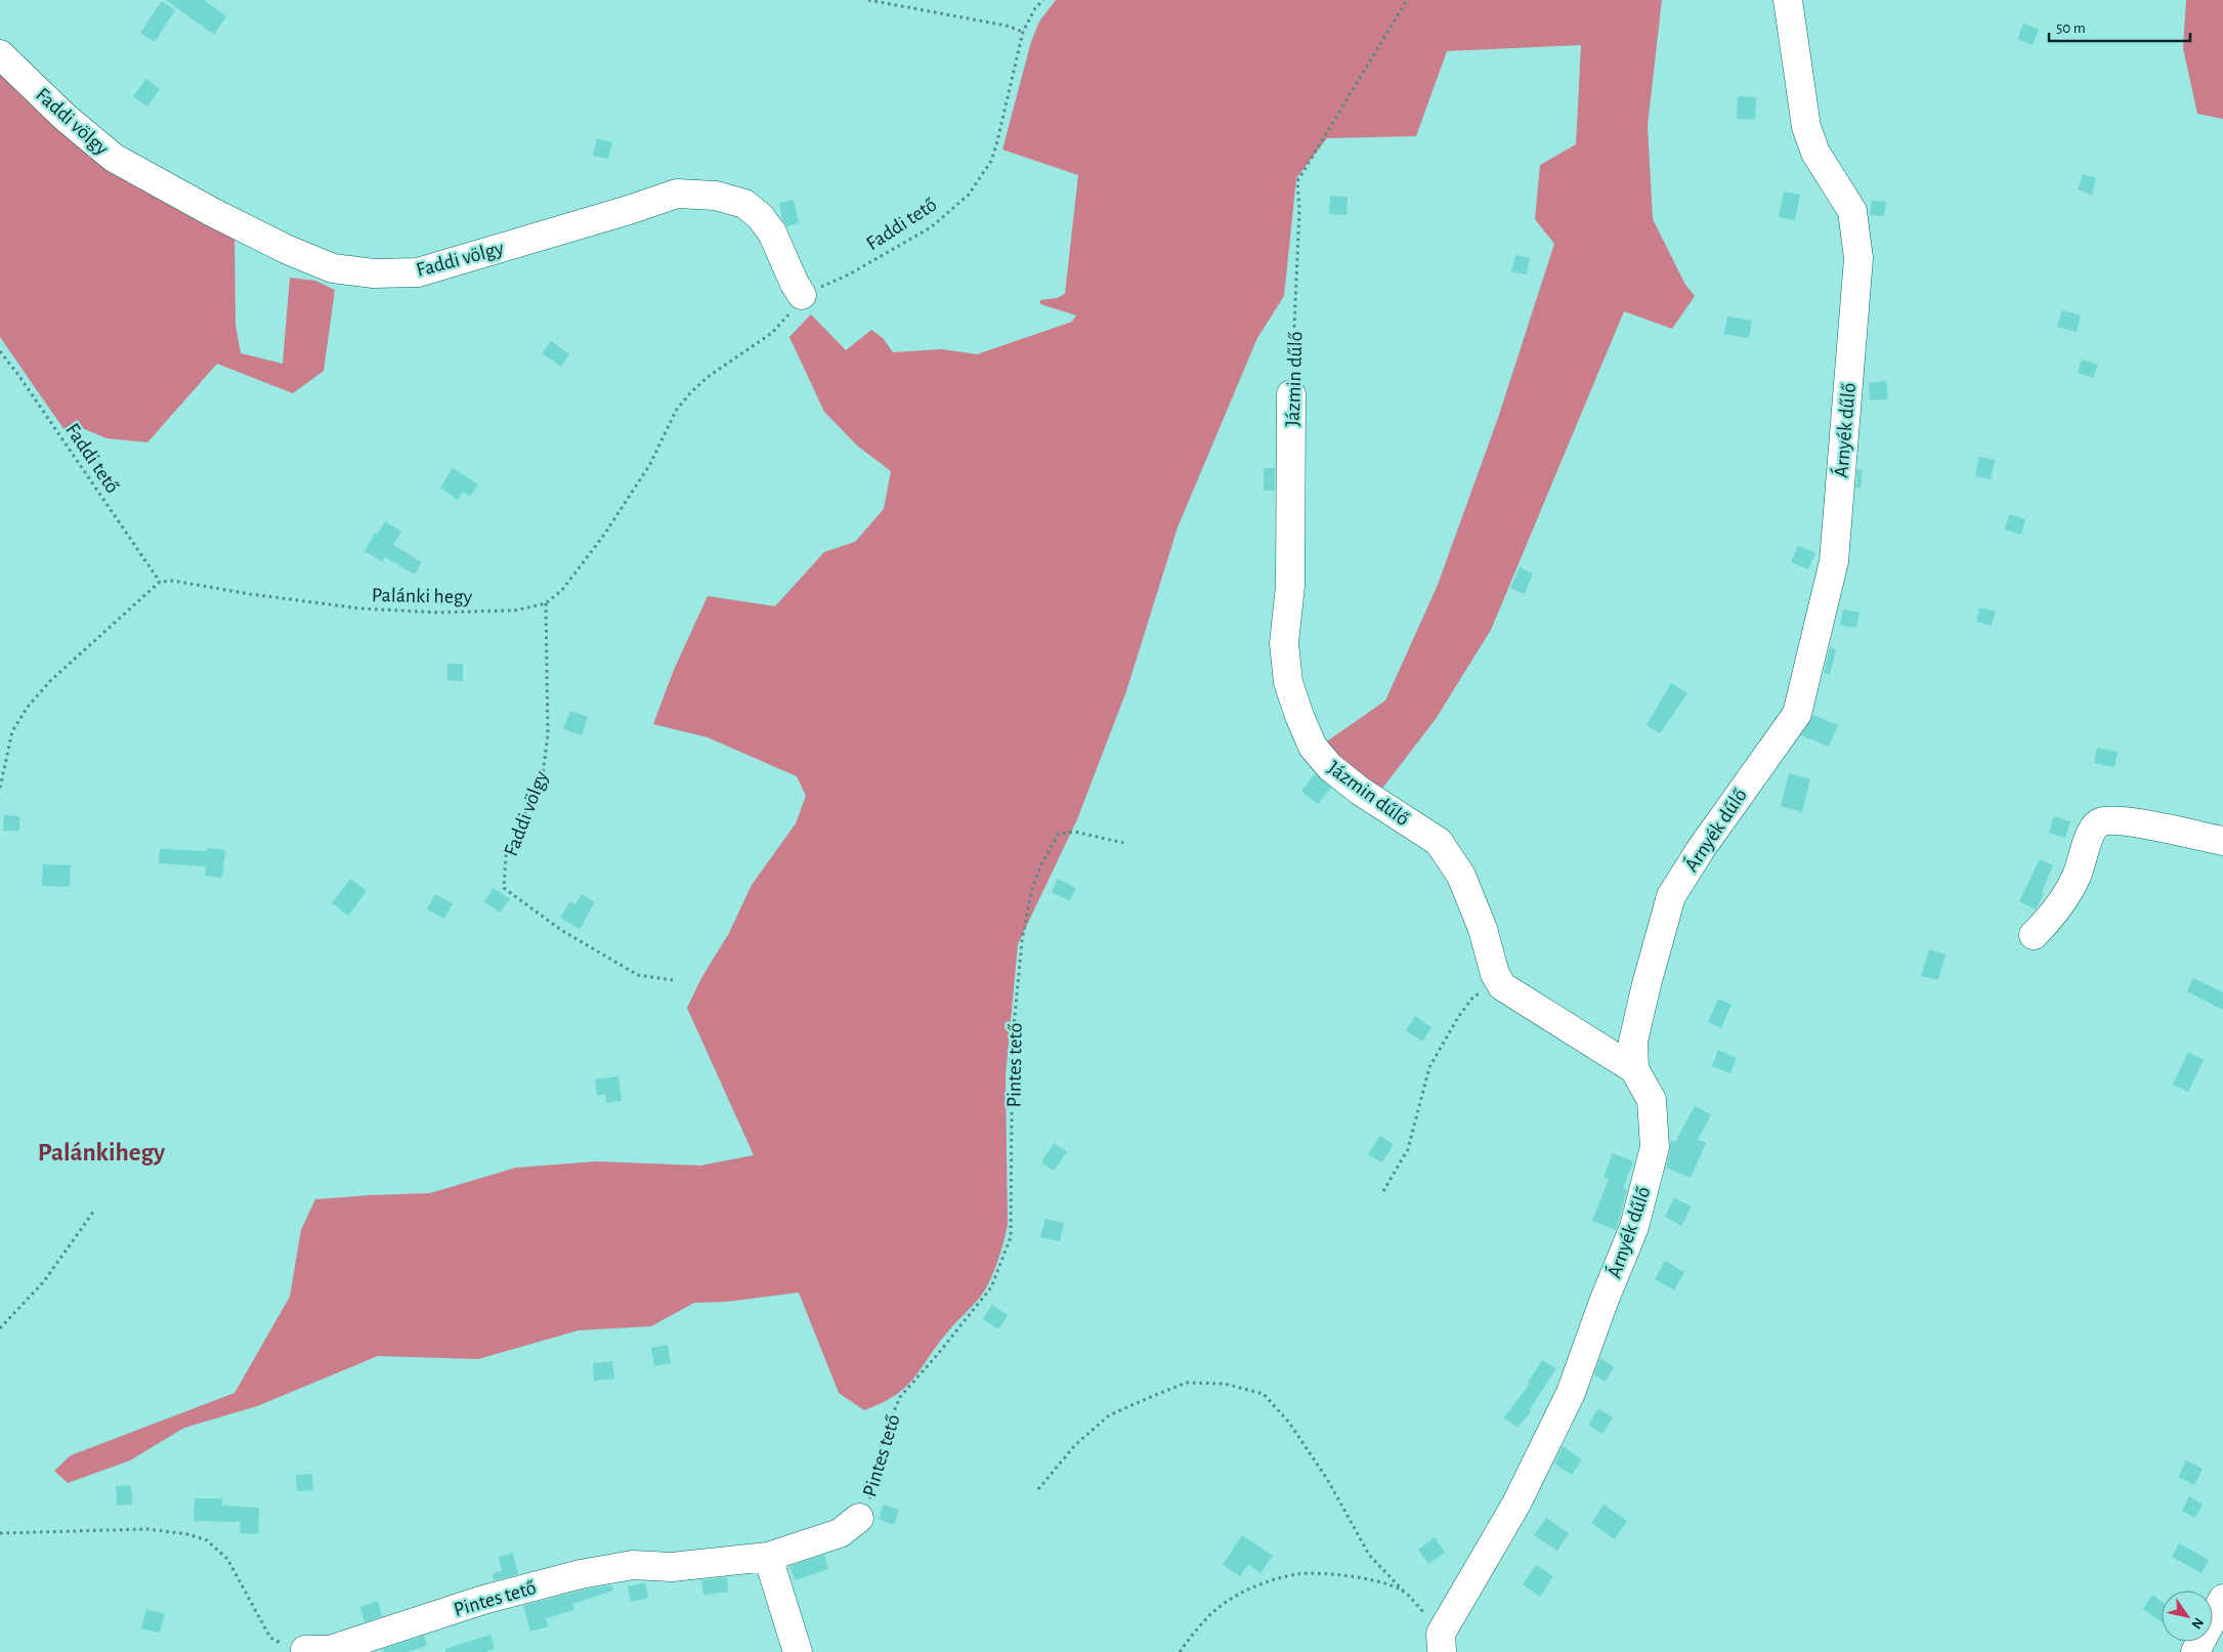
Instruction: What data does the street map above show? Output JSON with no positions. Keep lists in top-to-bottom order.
{
  "streets": {
    "street": [
      "Faddi völgy",
      "Jázmin dűlő",
      "Árnyék dűlő",
      "Pintes tető"
    ],
    "path": ["Faddi tető", "Palánki hegy"]
  },
  "crossings": [
    ["Faddi völgy", "Faddi tető"],
    ["Faddi völgy", "Palánki hegy"],
    ["Faddi tető", "Palánki hegy"]
  ],
  "districts": ["Palánkihegy"],
  "scale_bar": "50 m",
  "north": "bottom right"
}
